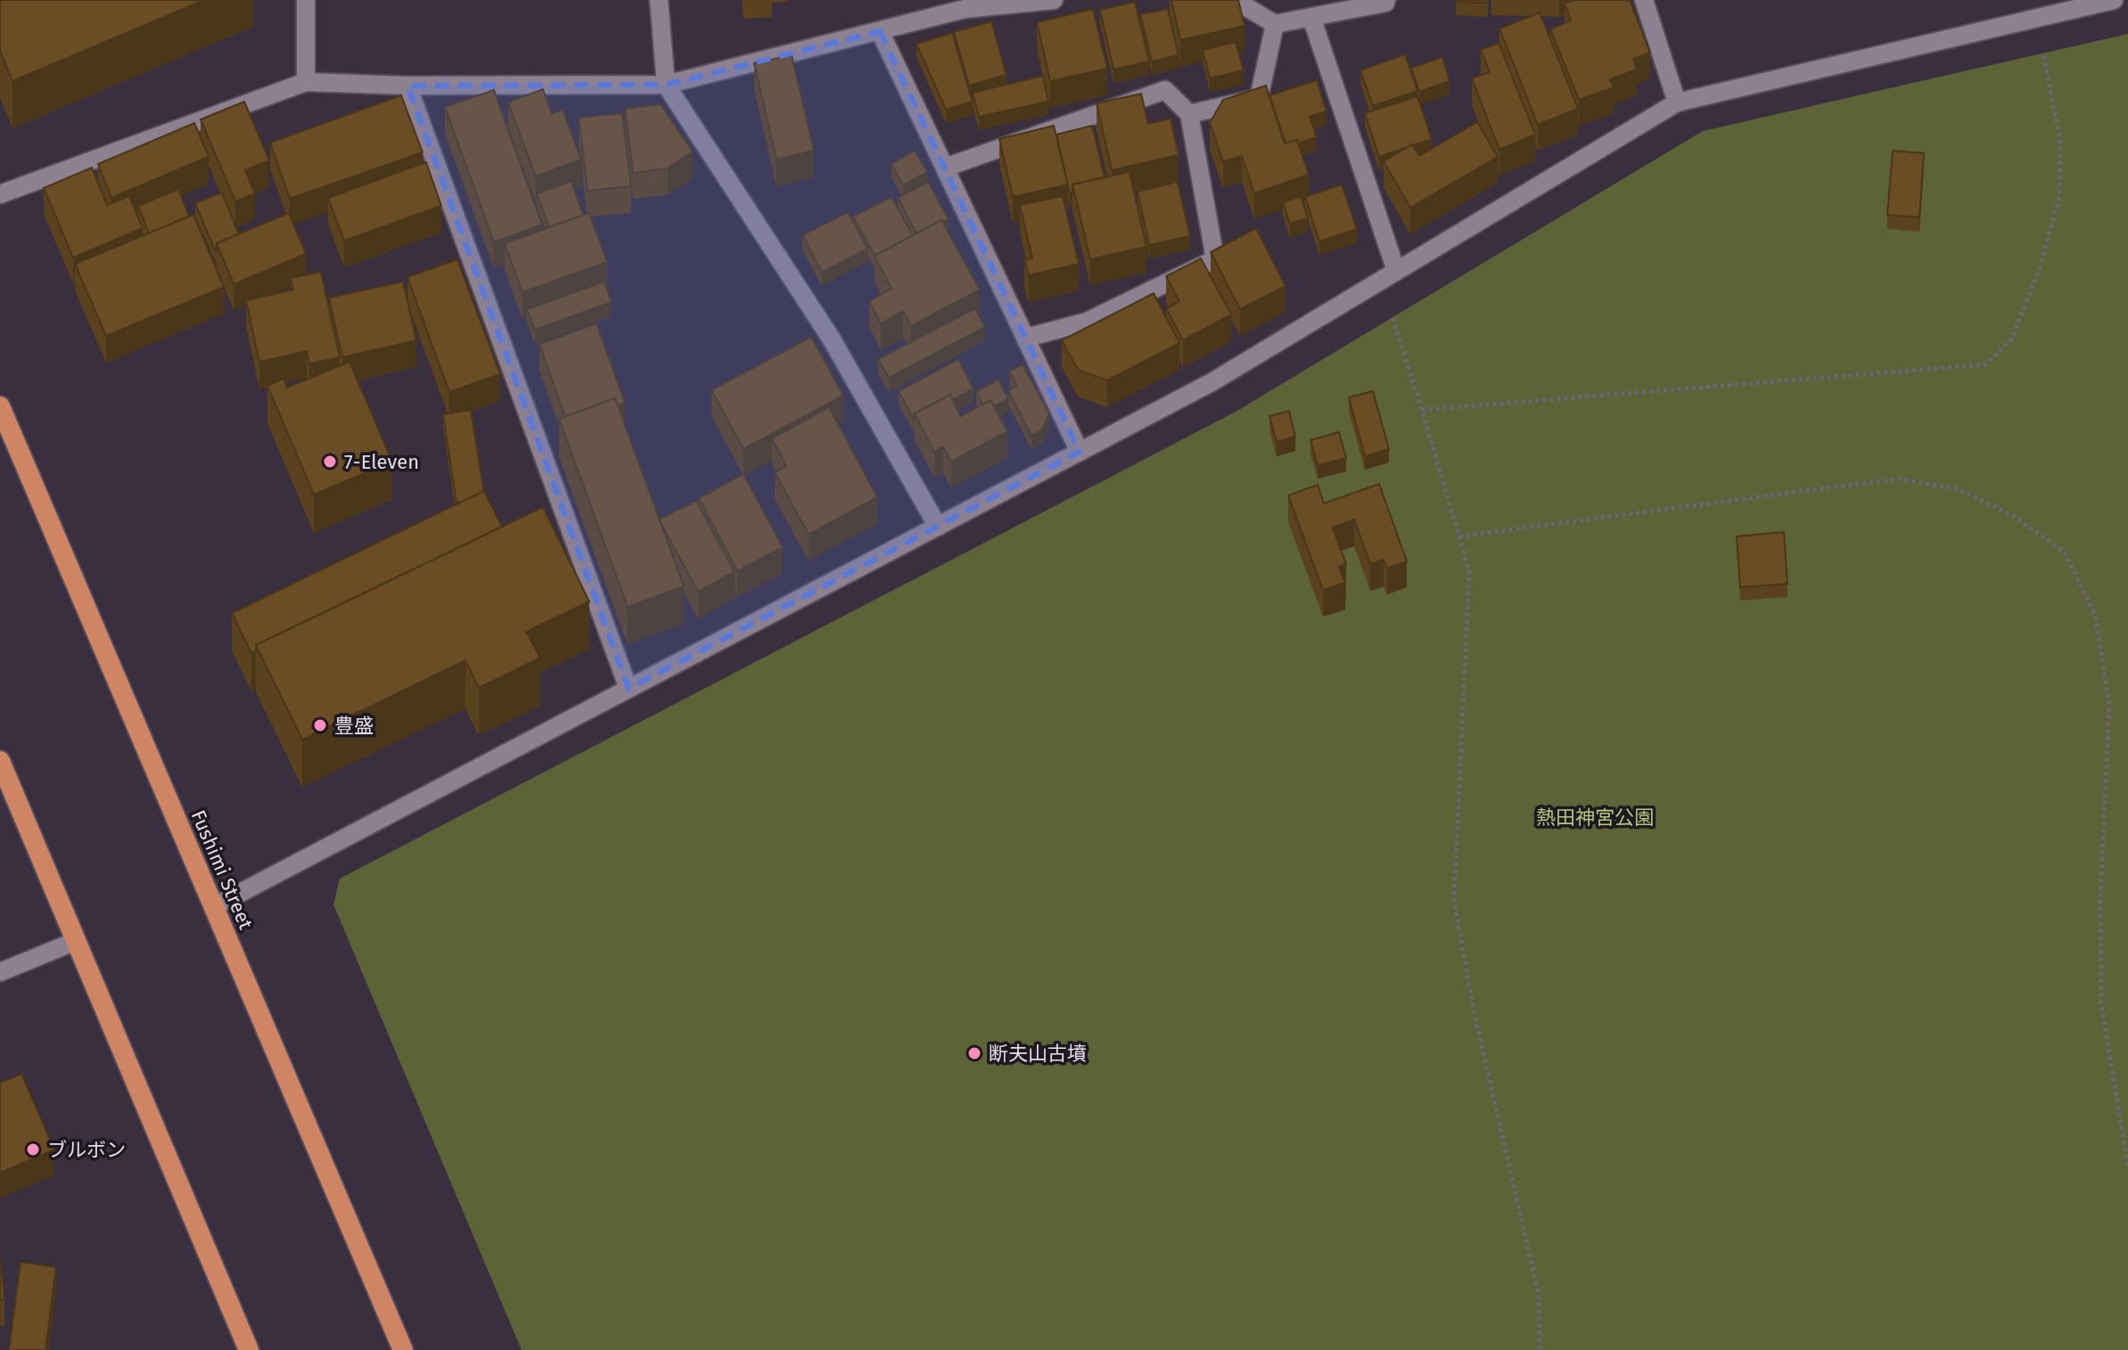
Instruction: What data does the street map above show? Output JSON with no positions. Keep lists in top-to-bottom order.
{
  "streets": {
    "highway": ["Fushimi Street"]
  },
  "parks": ["熱田神宮公園"],
  "places": [
    "7-Eleven",
    "豊盛",
    "断夫山古墳",
    "ブルボン"
  ]
}
